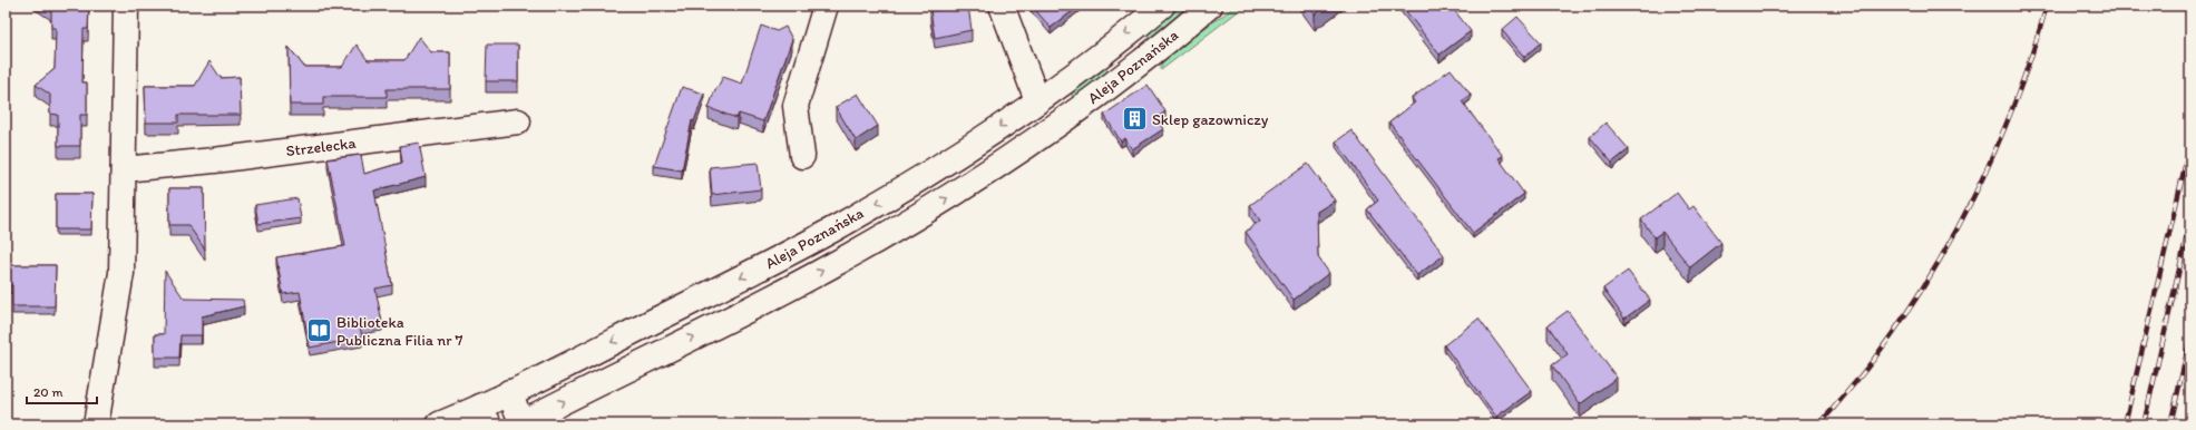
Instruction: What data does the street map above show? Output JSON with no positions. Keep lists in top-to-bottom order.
{
  "streets": {
    "main road": ["Aleja Poznańska", "Strzelecka"]
  },
  "places": {
    "building": ["Sklep gazowniczy"],
    "library": ["Biblioteka Publiczna Filia nr 7"]
  },
  "scale_bar": "20 m"
}
